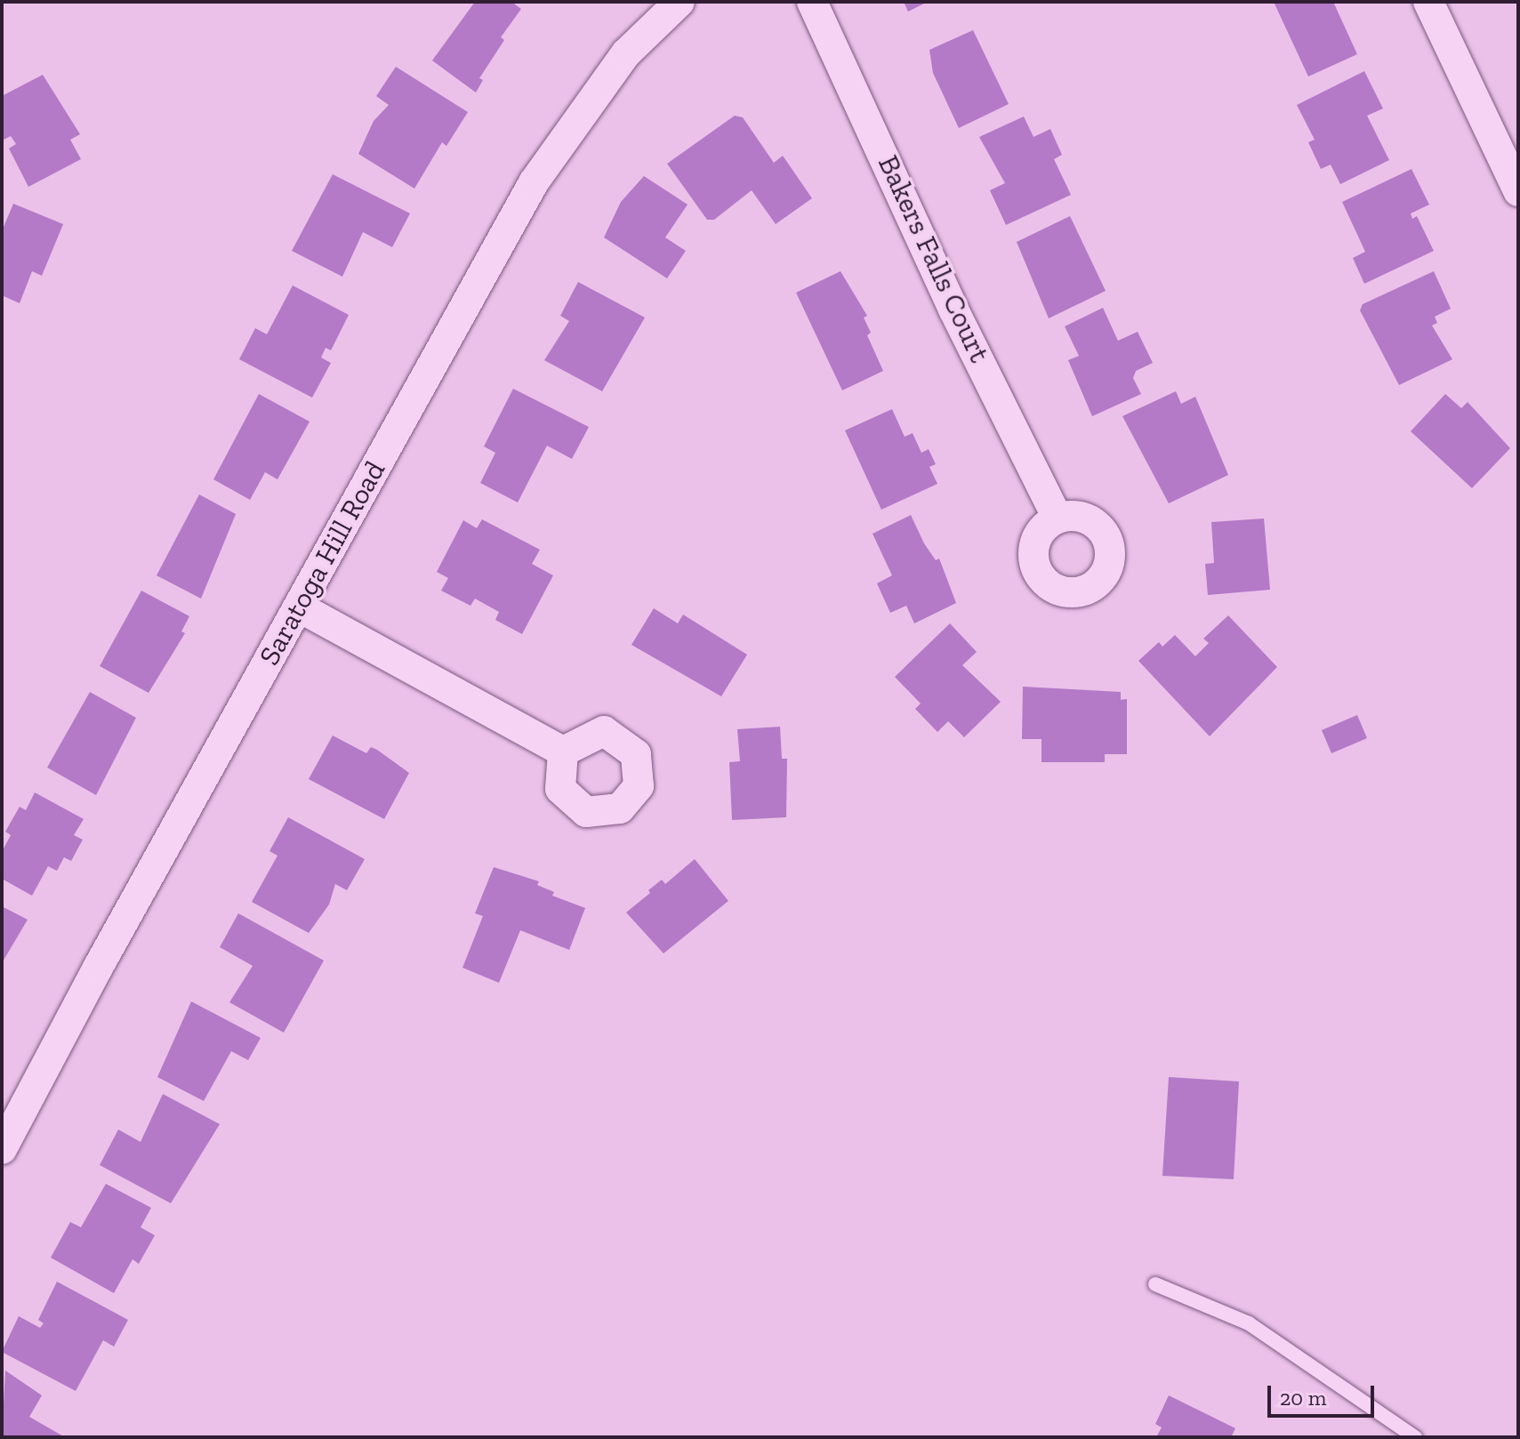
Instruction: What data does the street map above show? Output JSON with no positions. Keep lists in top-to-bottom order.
{
  "streets": {
    "street": ["Bakers Falls Court", "Saratoga Hill Road"]
  },
  "scale_bar": "20 m"
}
